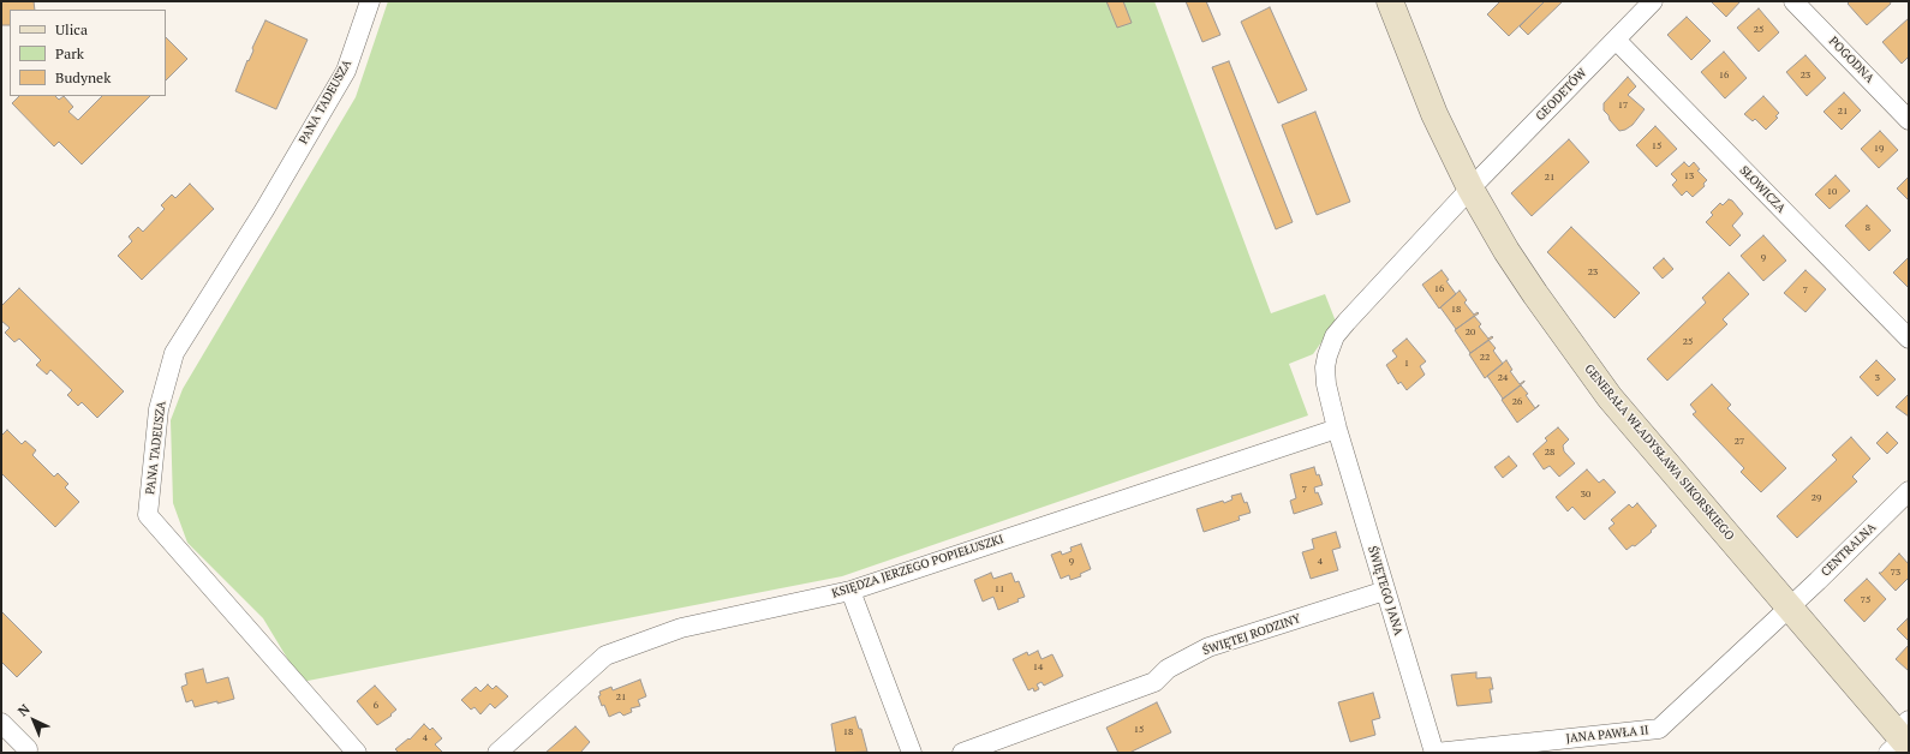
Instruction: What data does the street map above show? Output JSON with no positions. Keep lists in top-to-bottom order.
{
  "streets": {
    "street": [
      "POGODNA",
      "GEODETÓW",
      "PANA TADEUSZA",
      "SŁOWICZA",
      "GENERAŁA WŁADYSŁAWA SIKORSKIEGO",
      "CENTRALNA",
      "KSIĘDZA JERZEGO POPIEŁUSZKI",
      "ŚWIĘTEGO JANA",
      "ŚWIĘTEJ RODZINY",
      "JANA PAWŁA II"
    ]
  },
  "crossings": [
    ["GEODETÓW", "SŁOWICZA"],
    ["GEODETÓW", "GENERAŁA WŁADYSŁAWA SIKORSKIEGO"],
    ["GEODETÓW", "KSIĘDZA JERZEGO POPIEŁUSZKI"],
    ["GEODETÓW", "ŚWIĘTEGO JANA"],
    ["GENERAŁA WŁADYSŁAWA SIKORSKIEGO", "CENTRALNA"],
    ["GENERAŁA WŁADYSŁAWA SIKORSKIEGO", "JANA PAWŁA II"],
    ["CENTRALNA", "JANA PAWŁA II"],
    ["KSIĘDZA JERZEGO POPIEŁUSZKI", "ŚWIĘTEGO JANA"],
    ["ŚWIĘTEGO JANA", "ŚWIĘTEJ RODZINY"],
    ["ŚWIĘTEGO JANA", "JANA PAWŁA II"]
  ],
  "house_numbers": [
    "25",
    "16",
    "23",
    "17",
    "21",
    "15",
    "19",
    "13",
    "21",
    "10",
    "8",
    "9",
    "23",
    "16",
    "7",
    "18",
    "20",
    "25",
    "22",
    "1",
    "24",
    "3",
    "26",
    "27",
    "28",
    "7",
    "30",
    "29",
    "9",
    "4",
    "73",
    "11",
    "75",
    "14",
    "21",
    "6",
    "15",
    "18",
    "4"
  ],
  "legend": ["Ulica", "Park", "Budynek"],
  "north": "top left"
}
